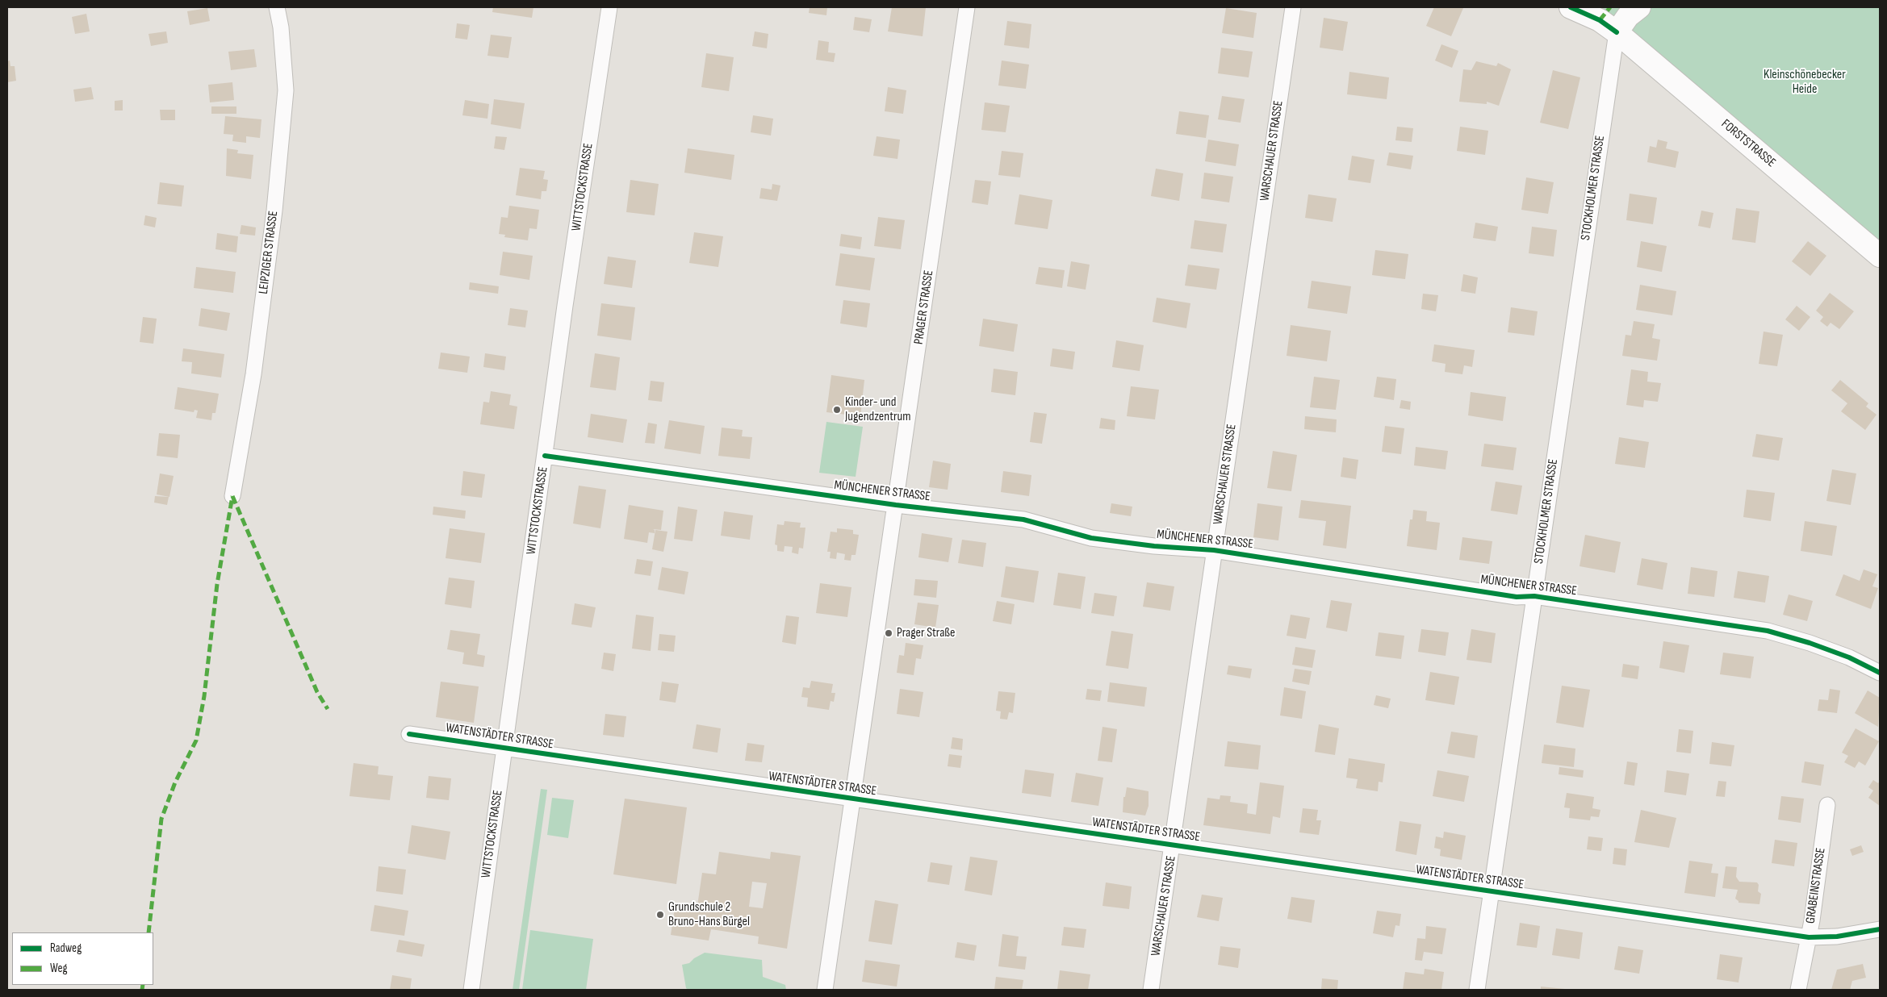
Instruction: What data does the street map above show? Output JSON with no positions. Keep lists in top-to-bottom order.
{
  "streets": {
    "street": [
      "FORSTSTRASSE",
      "WARSCHAUER STRASSE",
      "WITTSTOCKSTRASSE",
      "STOCKHOLMER STRASSE",
      "LEIPZIGER STRASSE",
      "PRAGER STRASSE",
      "MÜNCHENER STRASSE",
      "WATENSTÄDTER STRASSE",
      "GRABEINSTRASSE"
    ]
  },
  "crossings": [
    ["FORSTSTRASSE", "STOCKHOLMER STRASSE"],
    ["WARSCHAUER STRASSE", "MÜNCHENER STRASSE"],
    ["WARSCHAUER STRASSE", "WATENSTÄDTER STRASSE"],
    ["WITTSTOCKSTRASSE", "MÜNCHENER STRASSE"],
    ["WITTSTOCKSTRASSE", "WATENSTÄDTER STRASSE"],
    ["STOCKHOLMER STRASSE", "MÜNCHENER STRASSE"],
    ["STOCKHOLMER STRASSE", "WATENSTÄDTER STRASSE"],
    ["PRAGER STRASSE", "MÜNCHENER STRASSE"],
    ["PRAGER STRASSE", "WATENSTÄDTER STRASSE"],
    ["WATENSTÄDTER STRASSE", "GRABEINSTRASSE"]
  ],
  "parks": ["Kleinschönebecker Heide"],
  "places": ["Kinder- und Jugendzentrum", "Prager Straße", "Grundschule 2 Bruno-Hans Bürgel"],
  "legend": ["Radweg", "Weg"]
}
